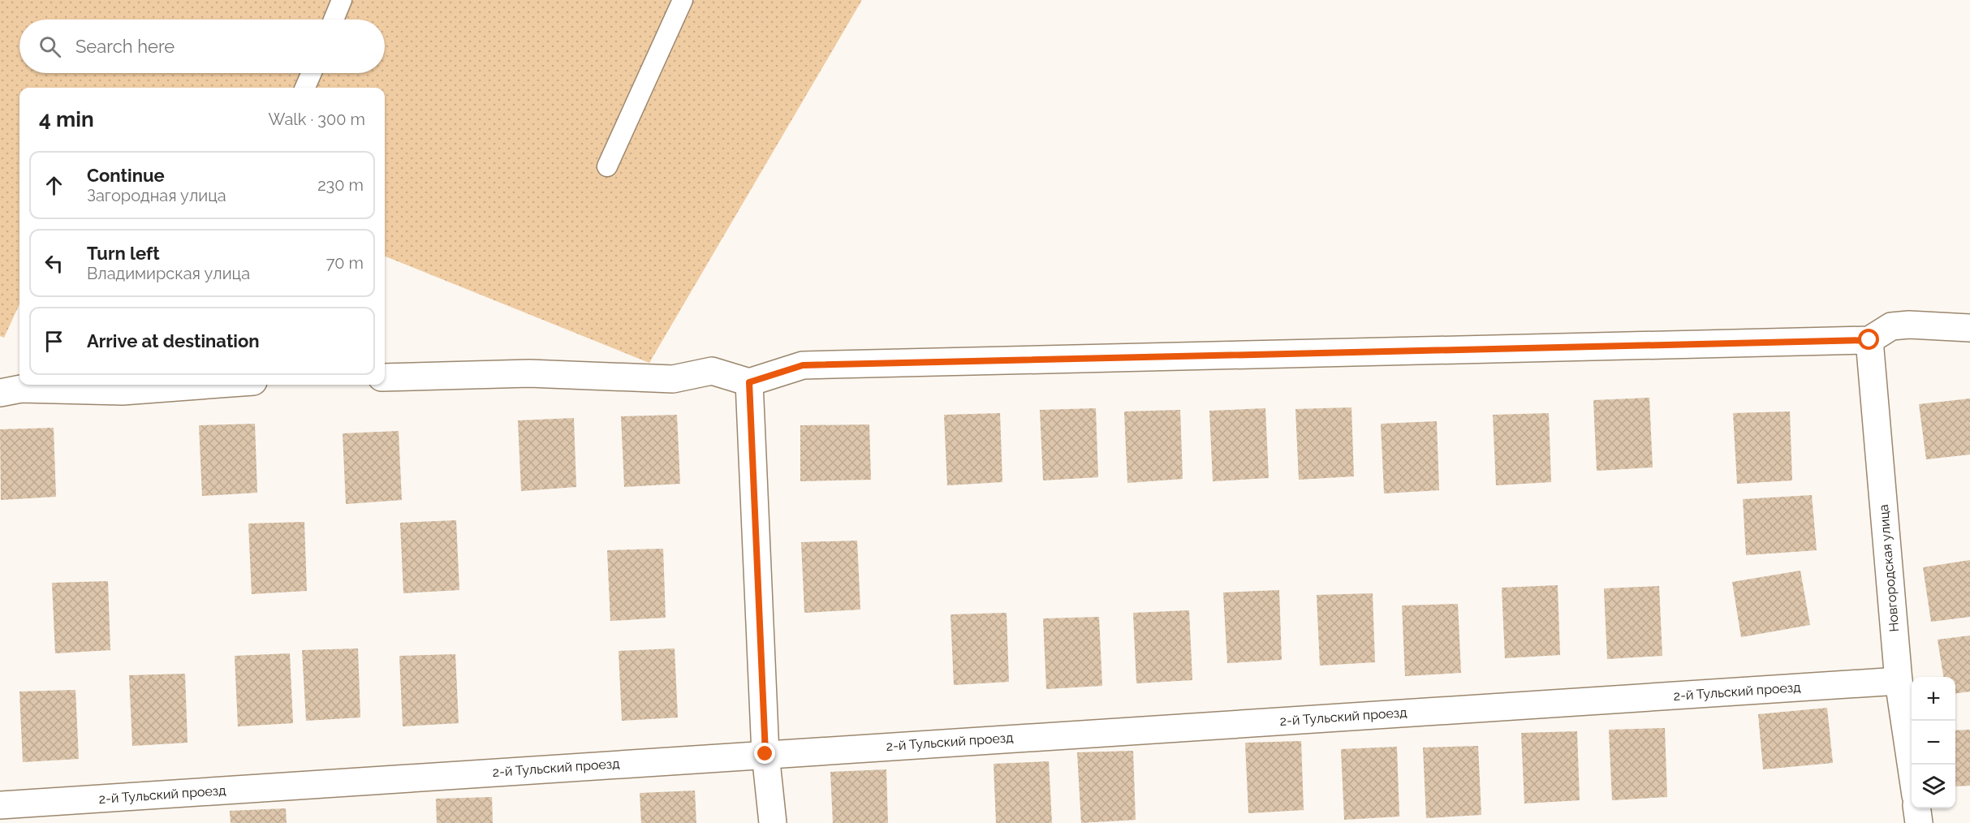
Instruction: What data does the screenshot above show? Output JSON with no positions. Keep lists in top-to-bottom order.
{
  "streets": {
    "street": ["Новгородская улица", "2-й Тульский проезд"]
  },
  "crossings": [
    ["Новгородская улица", "2-й Тульский проезд"]
  ],
  "page": {
    "search": "Search here",
    "heading": ["4 min", "Walk · 300 m"],
    "list": [
      ["Continue", "Загородная улица", "230 m"],
      ["Turn left", "Владимирская улица", "70 m"],
      "Arrive at destination"
    ],
    "map_buttons": ["+", "−"]
  }
}
